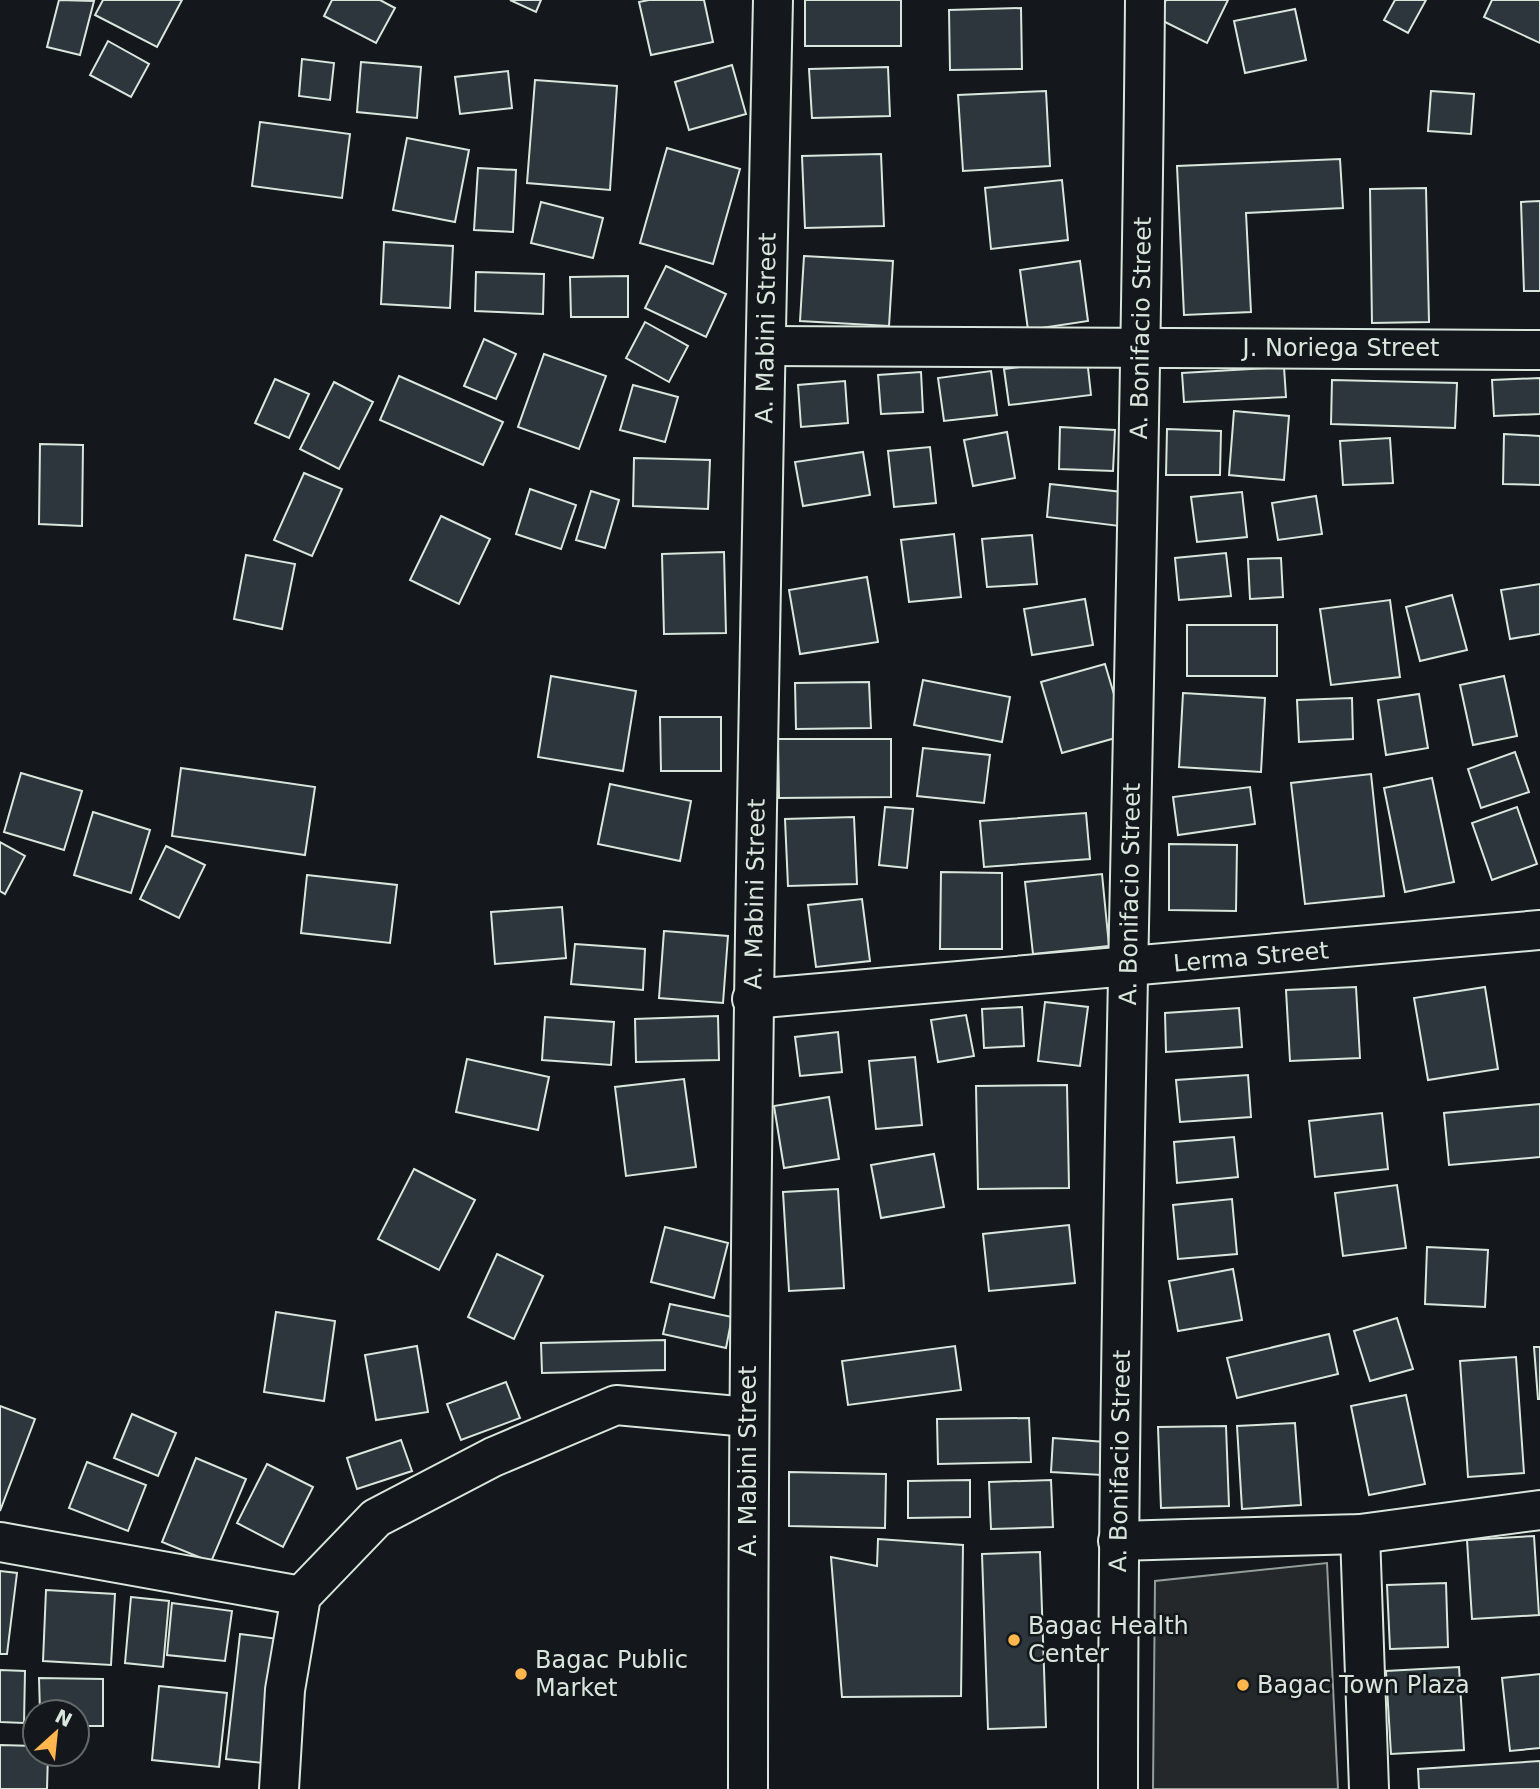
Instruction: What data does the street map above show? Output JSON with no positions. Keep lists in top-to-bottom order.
{
  "streets": {
    "street": [
      "A. Mabini Street",
      "A. Bonifacio Street",
      "J. Noriega Street",
      "Lerma Street"
    ]
  },
  "crossings": [
    ["A. Mabini Street", "J. Noriega Street"],
    ["A. Mabini Street", "Lerma Street"],
    ["A. Bonifacio Street", "J. Noriega Street"],
    ["A. Bonifacio Street", "Lerma Street"]
  ],
  "places": ["Bagac Health Center", "Bagac Public Market", "Bagac Town Plaza"],
  "north": "top right"
}
